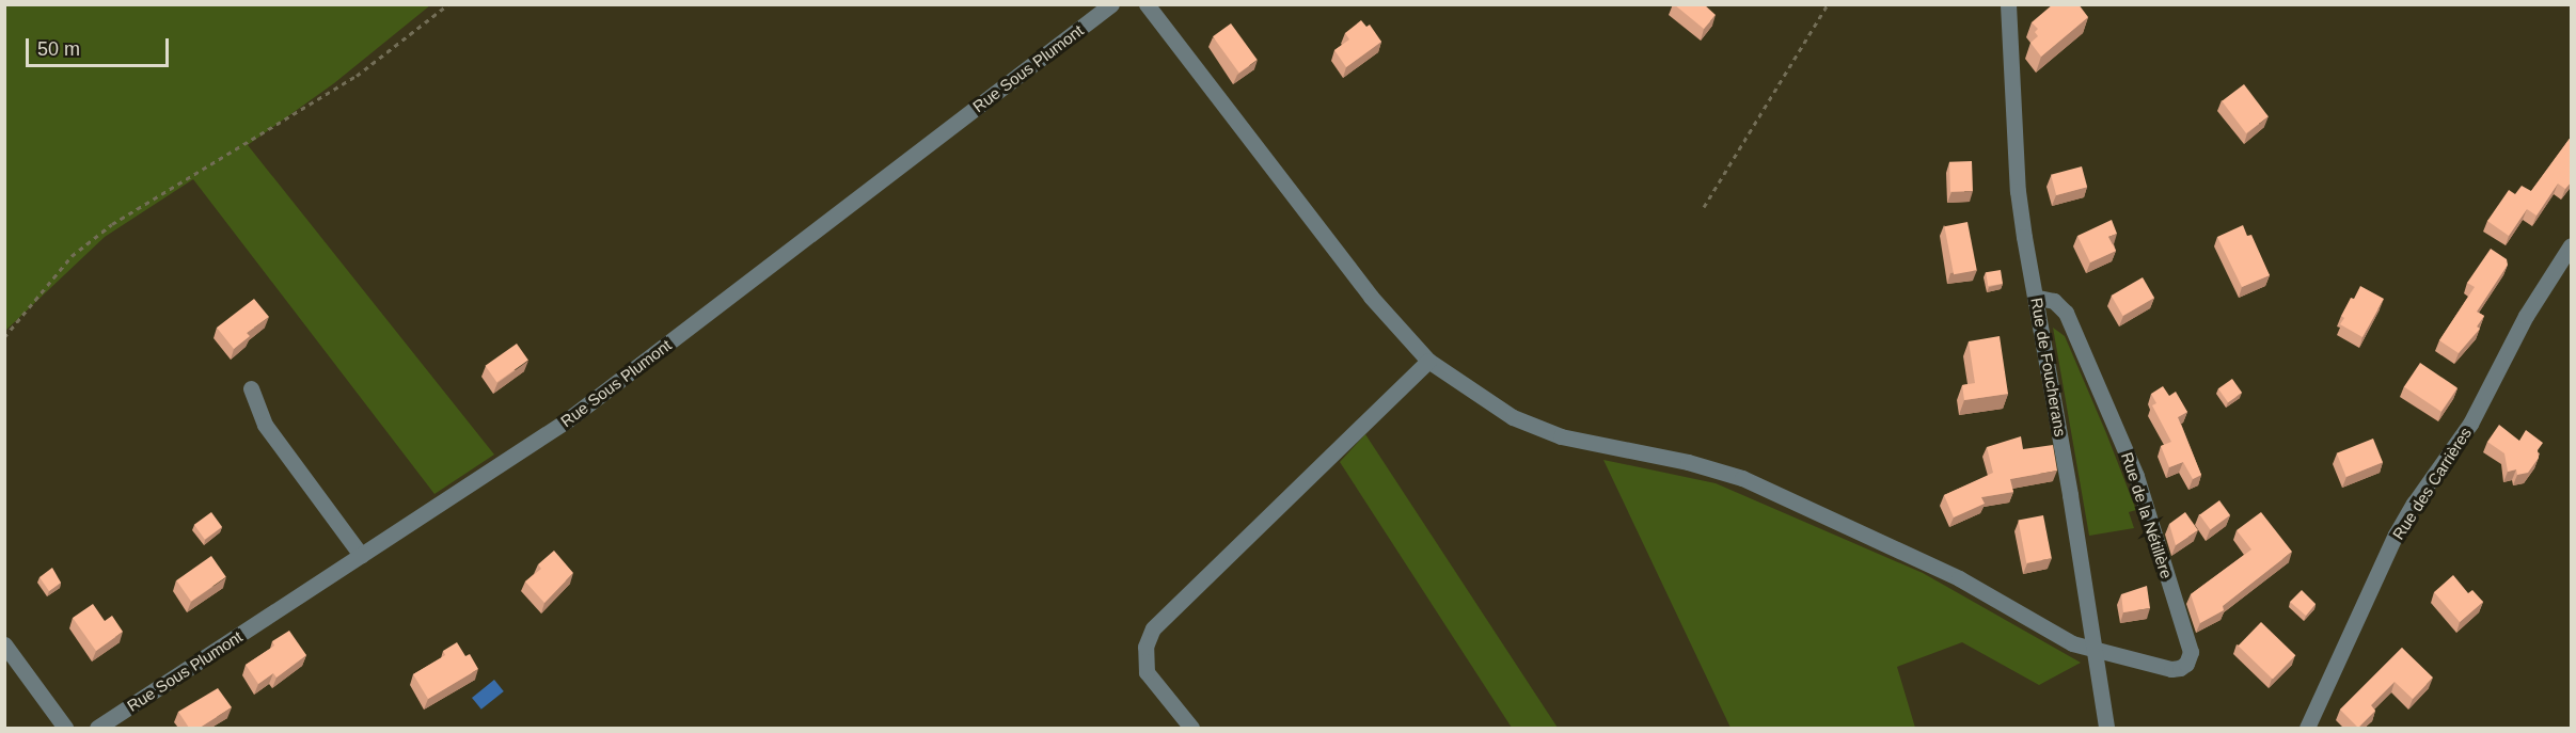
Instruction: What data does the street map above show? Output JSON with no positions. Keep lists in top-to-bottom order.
{
  "streets": {
    "street": [
      "Rue Sous Plumont",
      "Rue de Foucherans",
      "Rue des Carrières",
      "Rue de la Nétillère"
    ]
  },
  "crossings": [
    ["Rue de Foucherans", "Rue de la Nétillère"]
  ],
  "scale_bar": "50 m"
}
